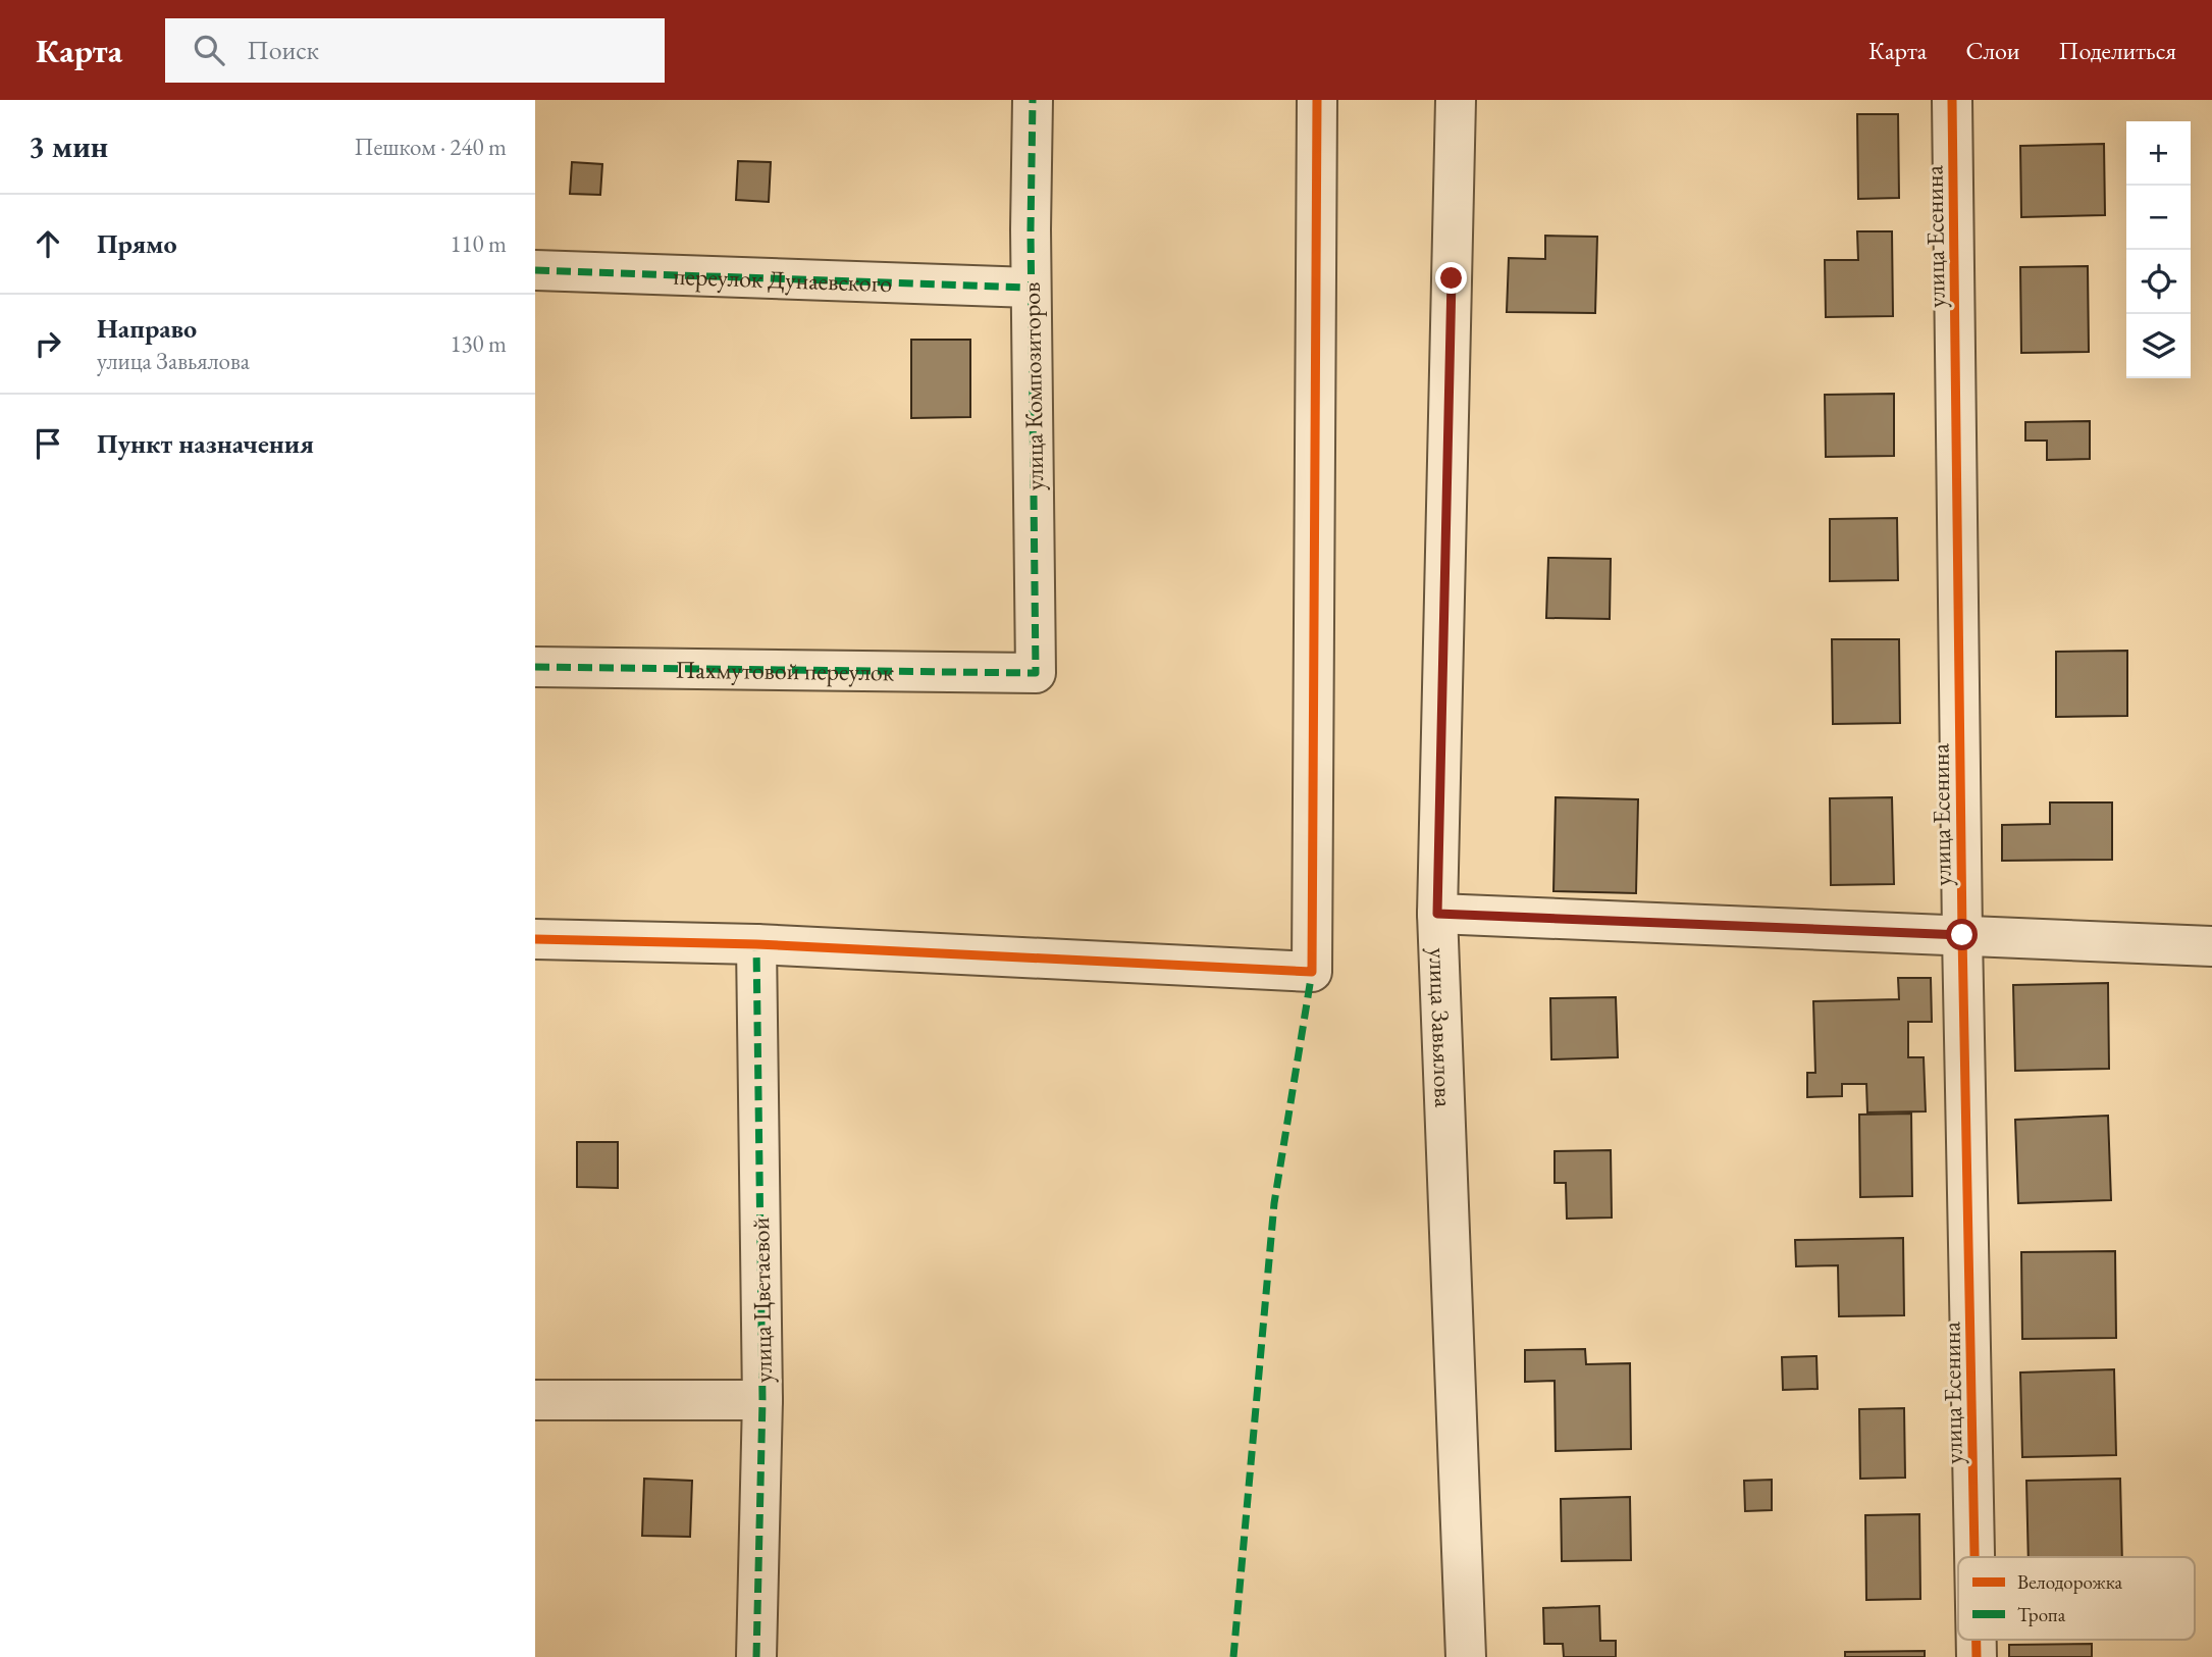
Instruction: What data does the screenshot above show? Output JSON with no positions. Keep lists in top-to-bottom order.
{
  "streets": {
    "street": [
      "улица Есенина",
      "переулок Дунаевского",
      "улица Композиторов",
      "Пахмутовой переулок",
      "улица Завьялова",
      "улица Цветаевой"
    ]
  },
  "crossings": [
    ["переулок Дунаевского", "улица Композиторов"],
    ["улица Композиторов", "Пахмутовой переулок"]
  ],
  "legend": ["Велодорожка", "Тропа"],
  "page": {
    "header": "Карта",
    "search": "Поиск",
    "nav": ["Карта", "Слои", "Поделиться"],
    "heading": ["3 мин", "Пешком · 240 m"],
    "map_buttons": ["+", "−"],
    "list": [
      ["Прямо", "110 m"],
      ["Направо", "улица Завьялова", "130 m"],
      "Пункт назначения"
    ]
  }
}
